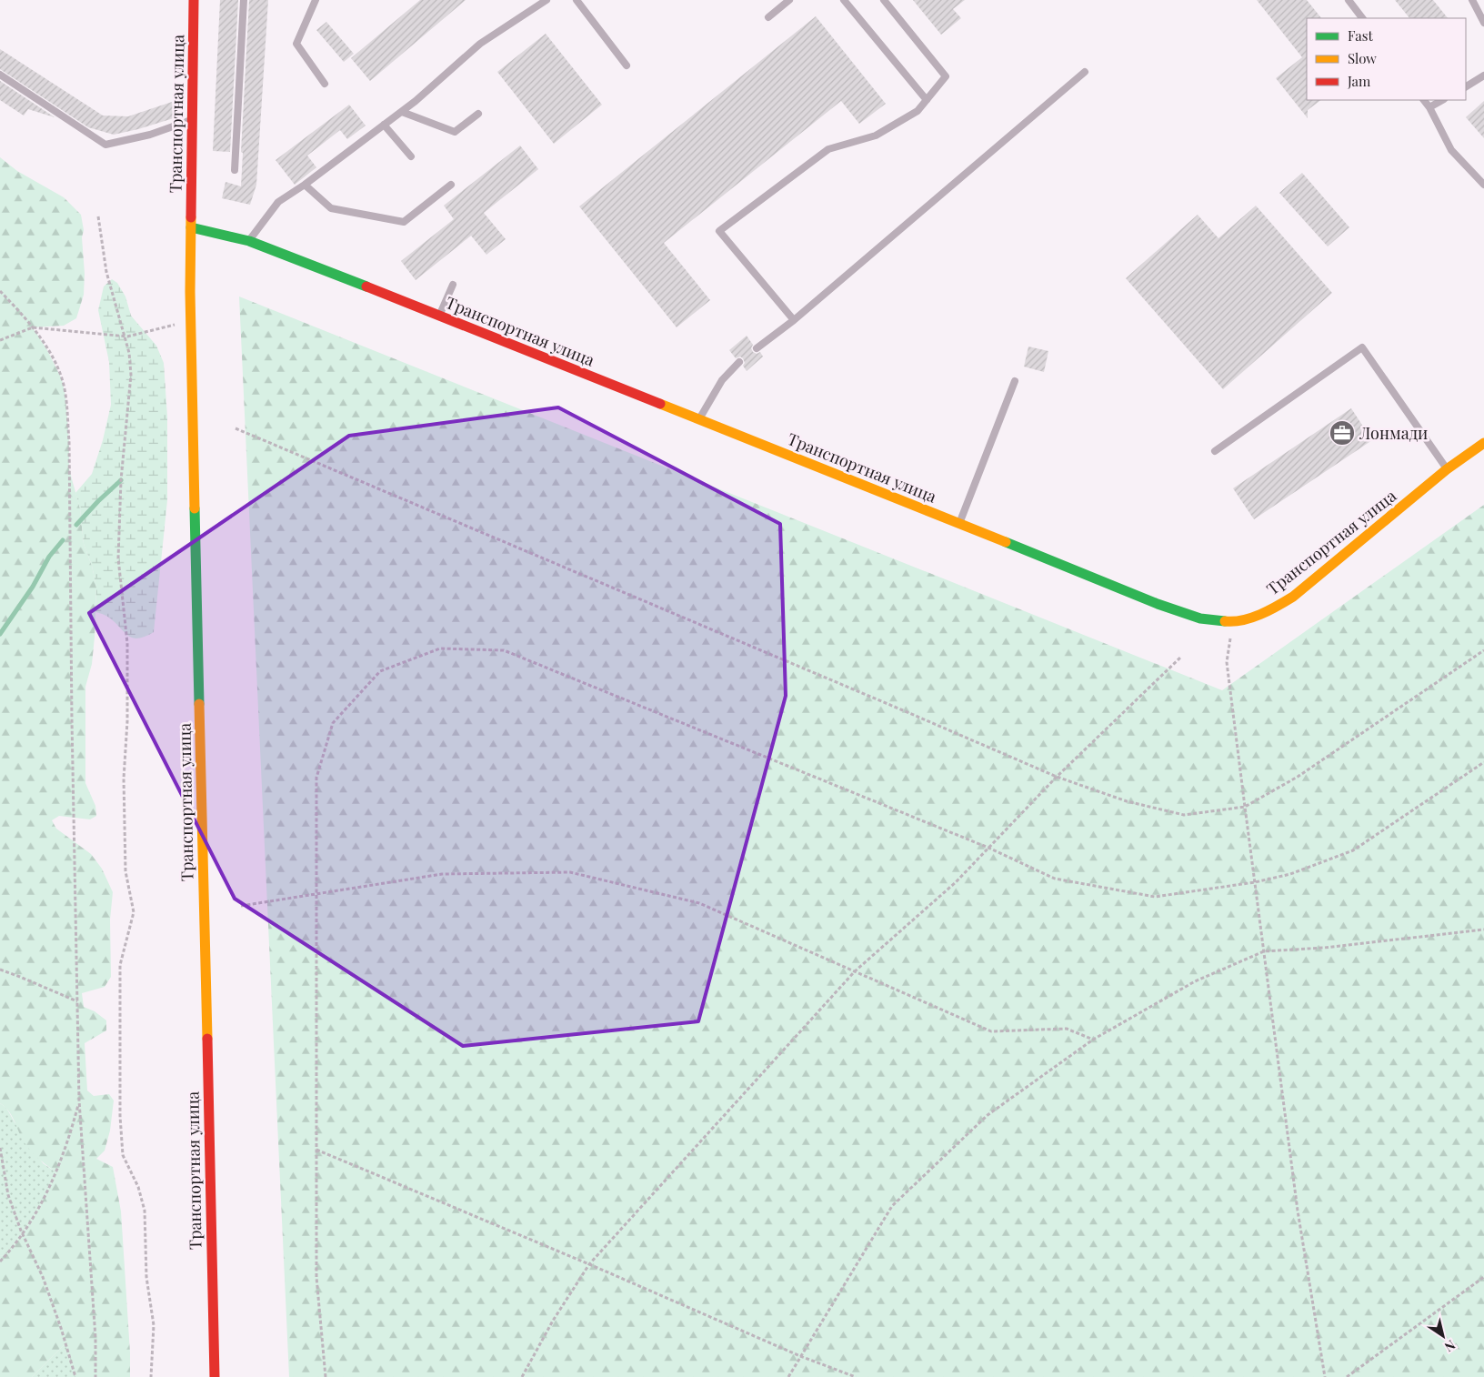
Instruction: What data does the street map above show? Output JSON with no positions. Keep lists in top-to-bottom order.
{
  "streets": {
    "street": ["Транспортная улица"]
  },
  "places": {
    "office": ["Лонмади"]
  },
  "legend": ["Fast", "Slow", "Jam"],
  "north": "bottom right"
}
